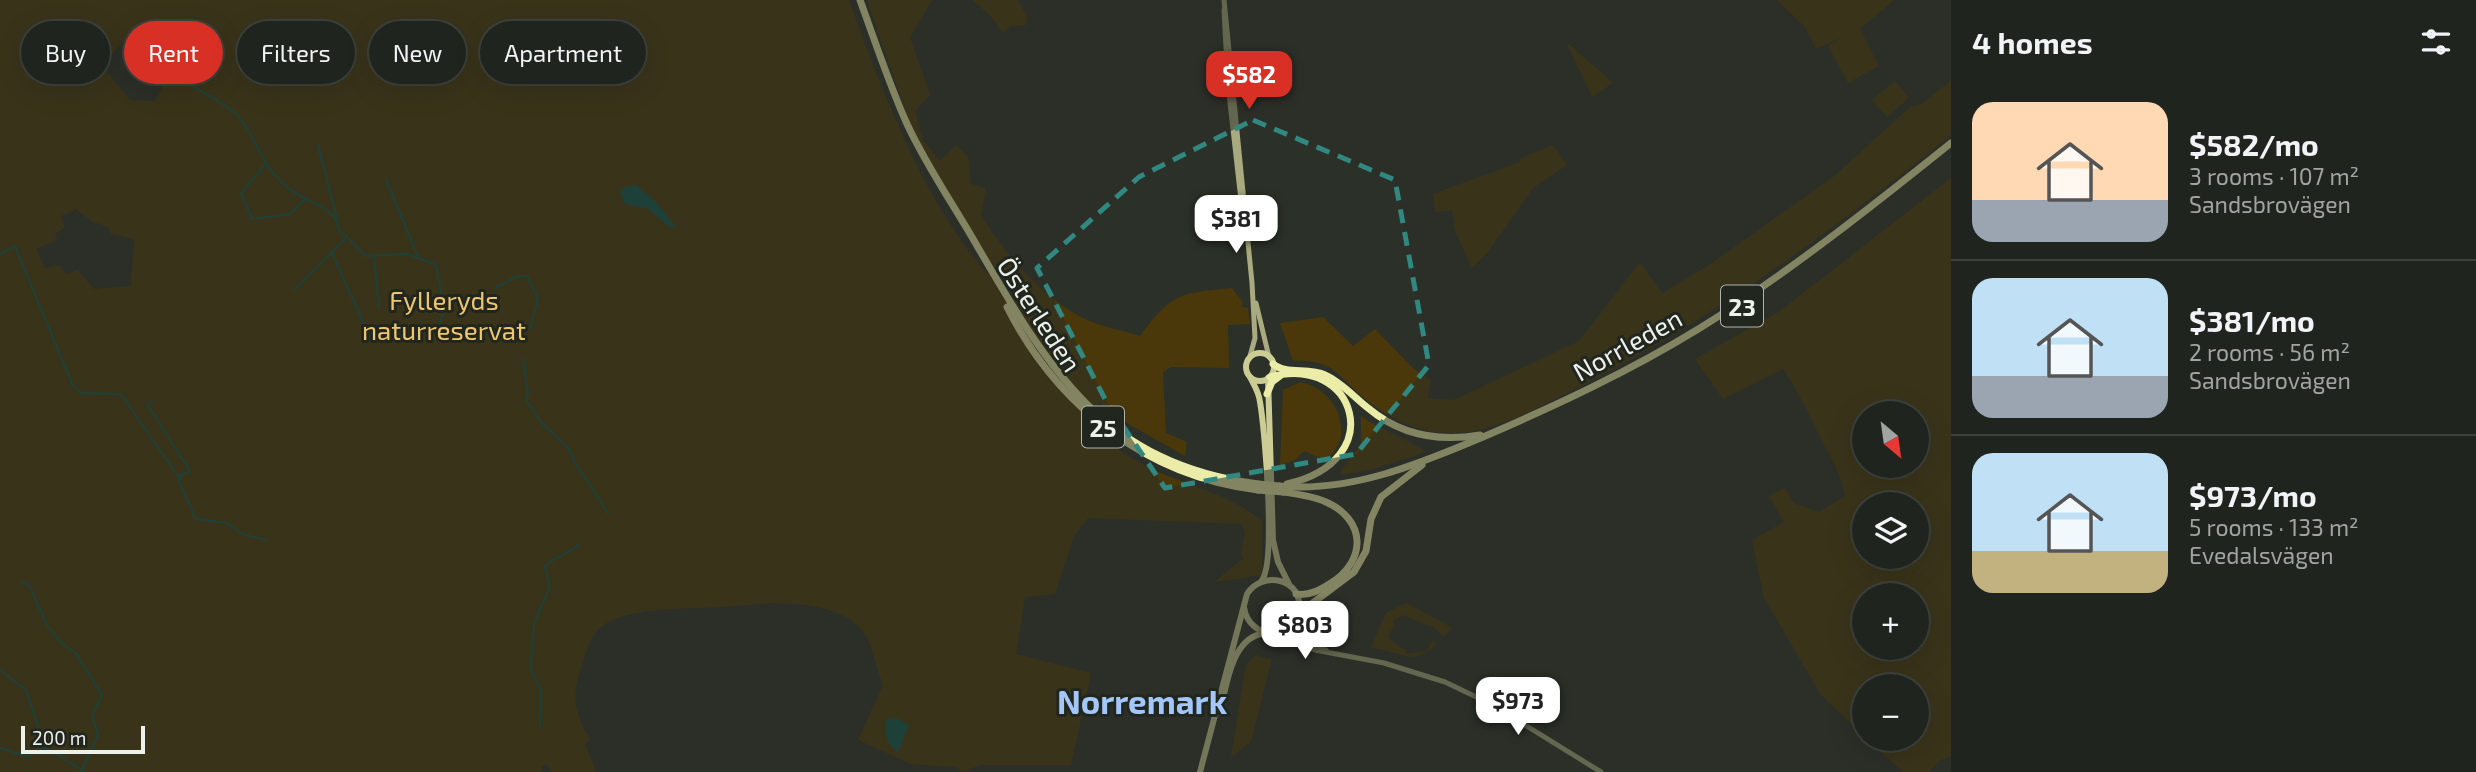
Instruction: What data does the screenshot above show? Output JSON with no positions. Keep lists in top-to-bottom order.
{
  "streets": {
    "highway": [
      "23",
      "Österleden",
      "Norrleden",
      "25"
    ]
  },
  "crossings": [
    ["23", "Norrleden"],
    ["Österleden", "Norrleden"]
  ],
  "districts": ["Norremark"],
  "parks": ["Fylleryds naturreservat"],
  "scale_bar": "200 m",
  "north": "bottom right",
  "page": {
    "heading": "4 homes",
    "chip": [
      "Buy",
      "Rent",
      "Filters",
      "New",
      "Apartment"
    ],
    "price": [
      "$582",
      "$381",
      "$803",
      "$973"
    ],
    "list": [
      {
        "name": "$582/mo",
        "note": "3 rooms · 107 m² · Sandsbrovägen"
      },
      {
        "name": "$381/mo",
        "note": "2 rooms · 56 m² · Sandsbrovägen"
      },
      {
        "name": "$973/mo",
        "note": "5 rooms · 133 m² · Evedalsvägen"
      }
    ],
    "map_buttons": ["+", "−"],
    "scale": "200 m"
  }
}
